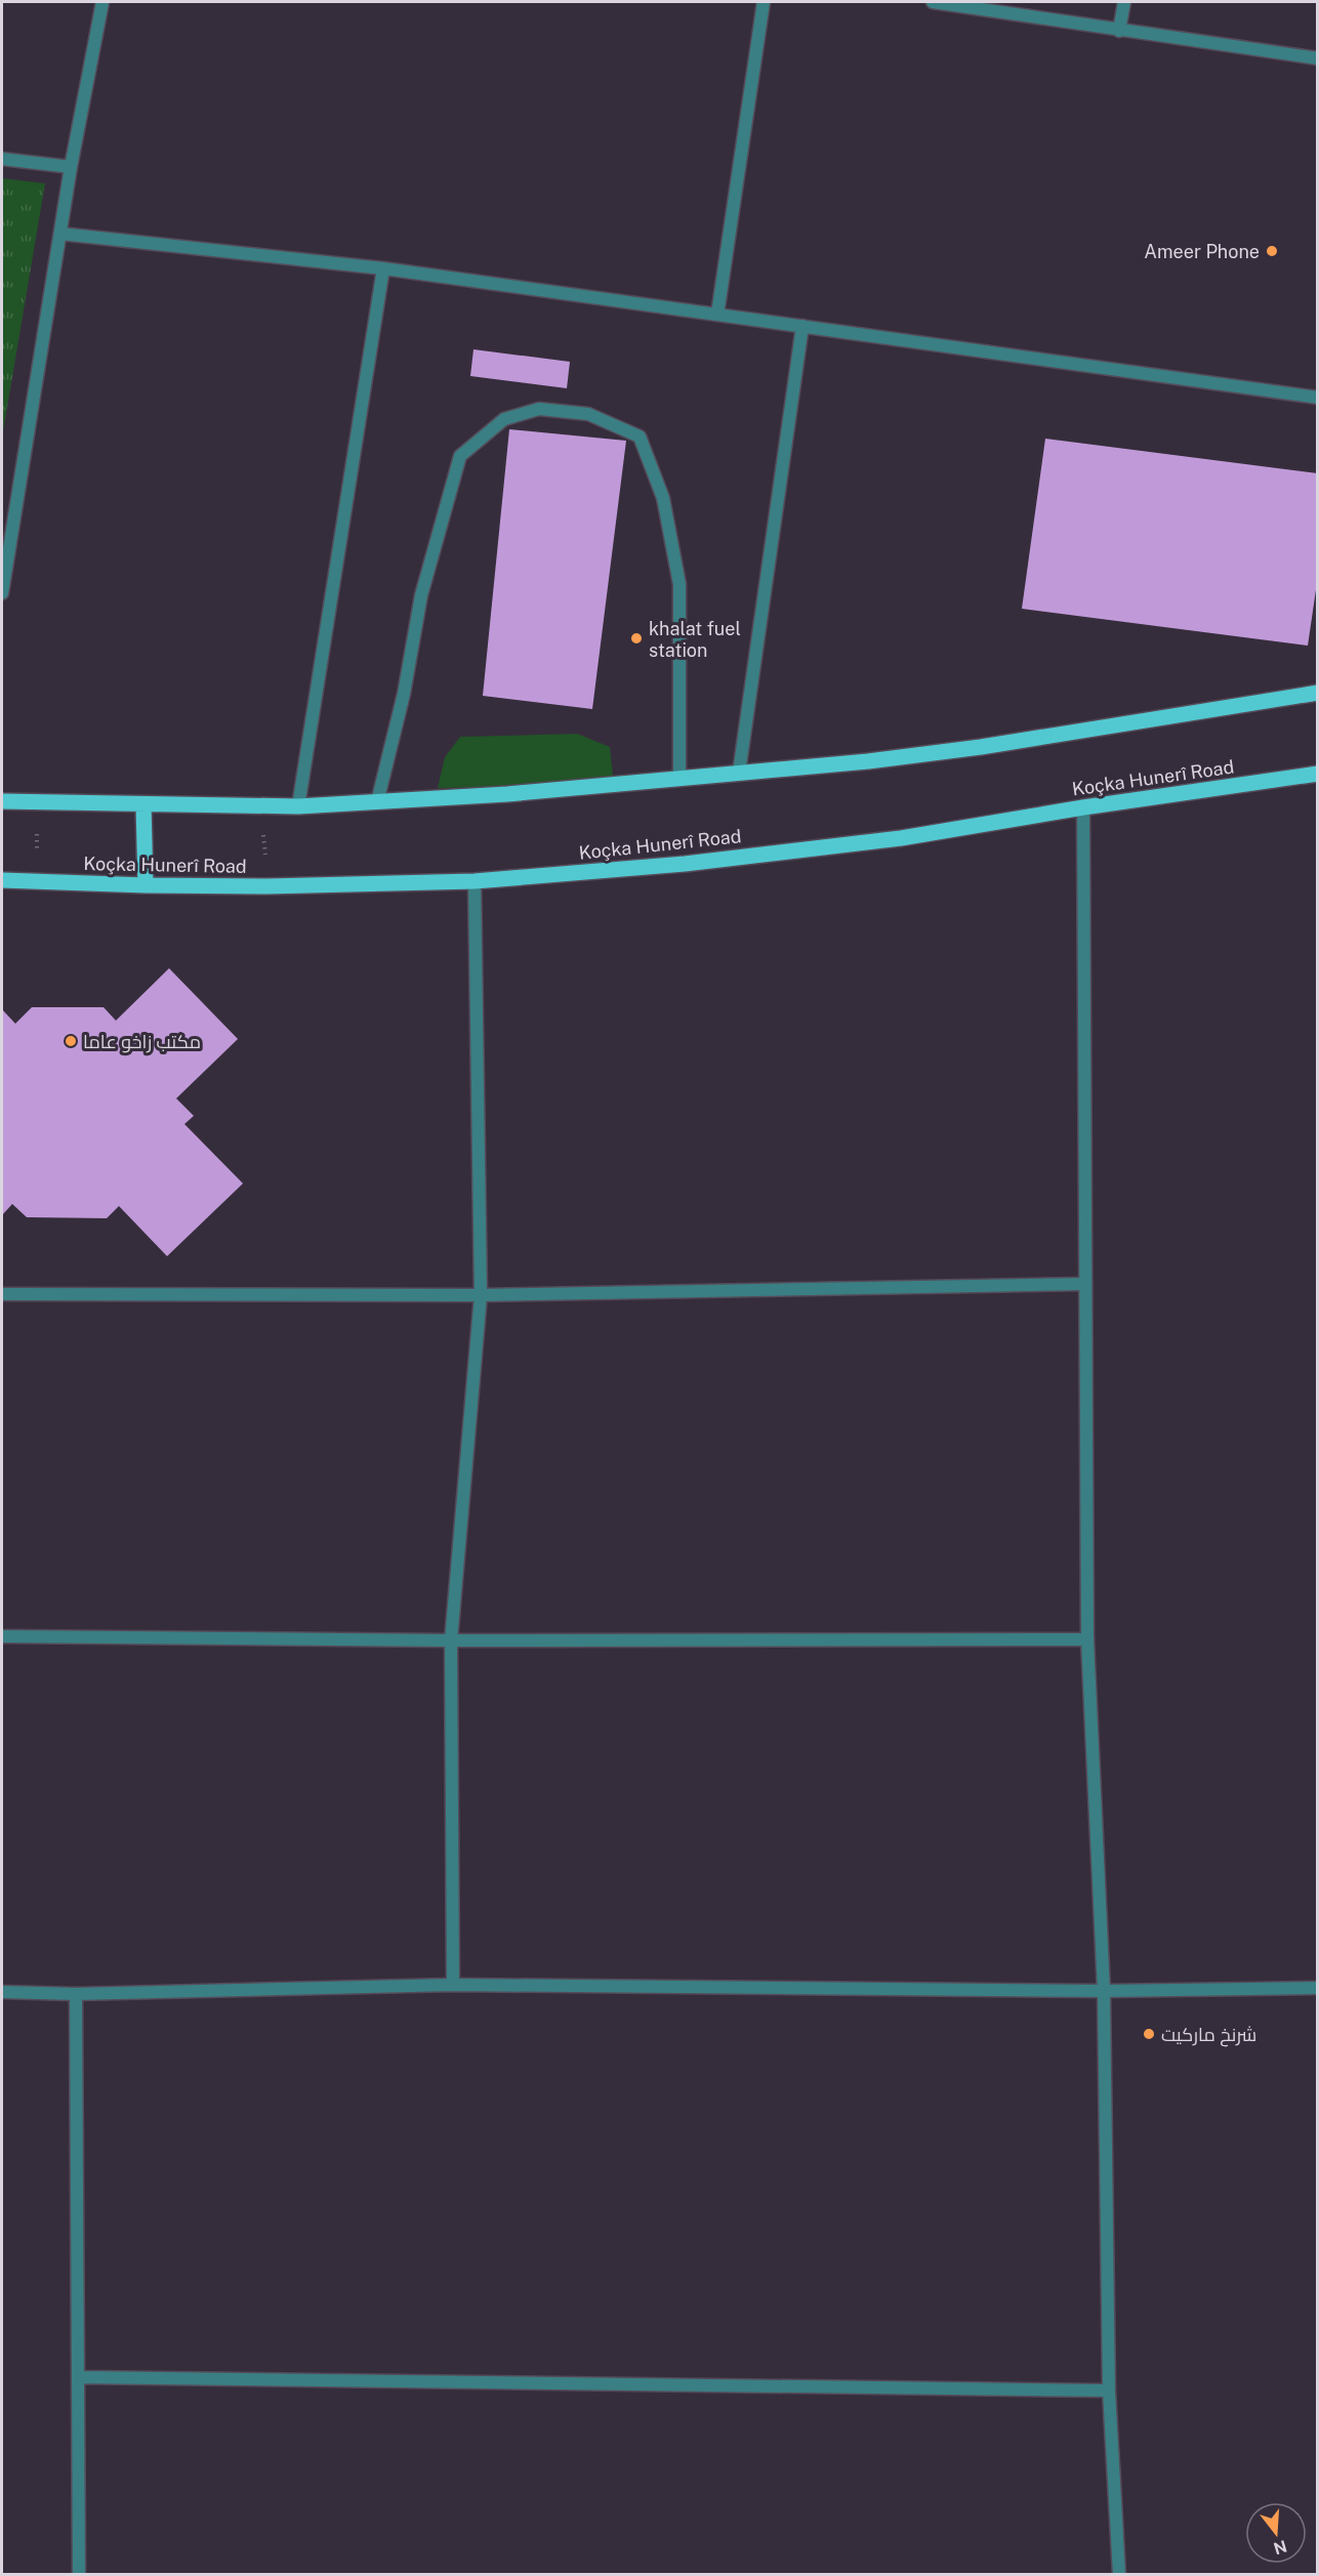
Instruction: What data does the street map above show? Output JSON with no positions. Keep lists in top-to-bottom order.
{
  "streets": {
    "main road": ["Koçka Hunerî Road"]
  },
  "places": [
    "Ameer Phone",
    "khalat fuel station",
    "مكتب زاخو عاما",
    "شرنخ ماركيت"
  ],
  "north": "bottom"
}
